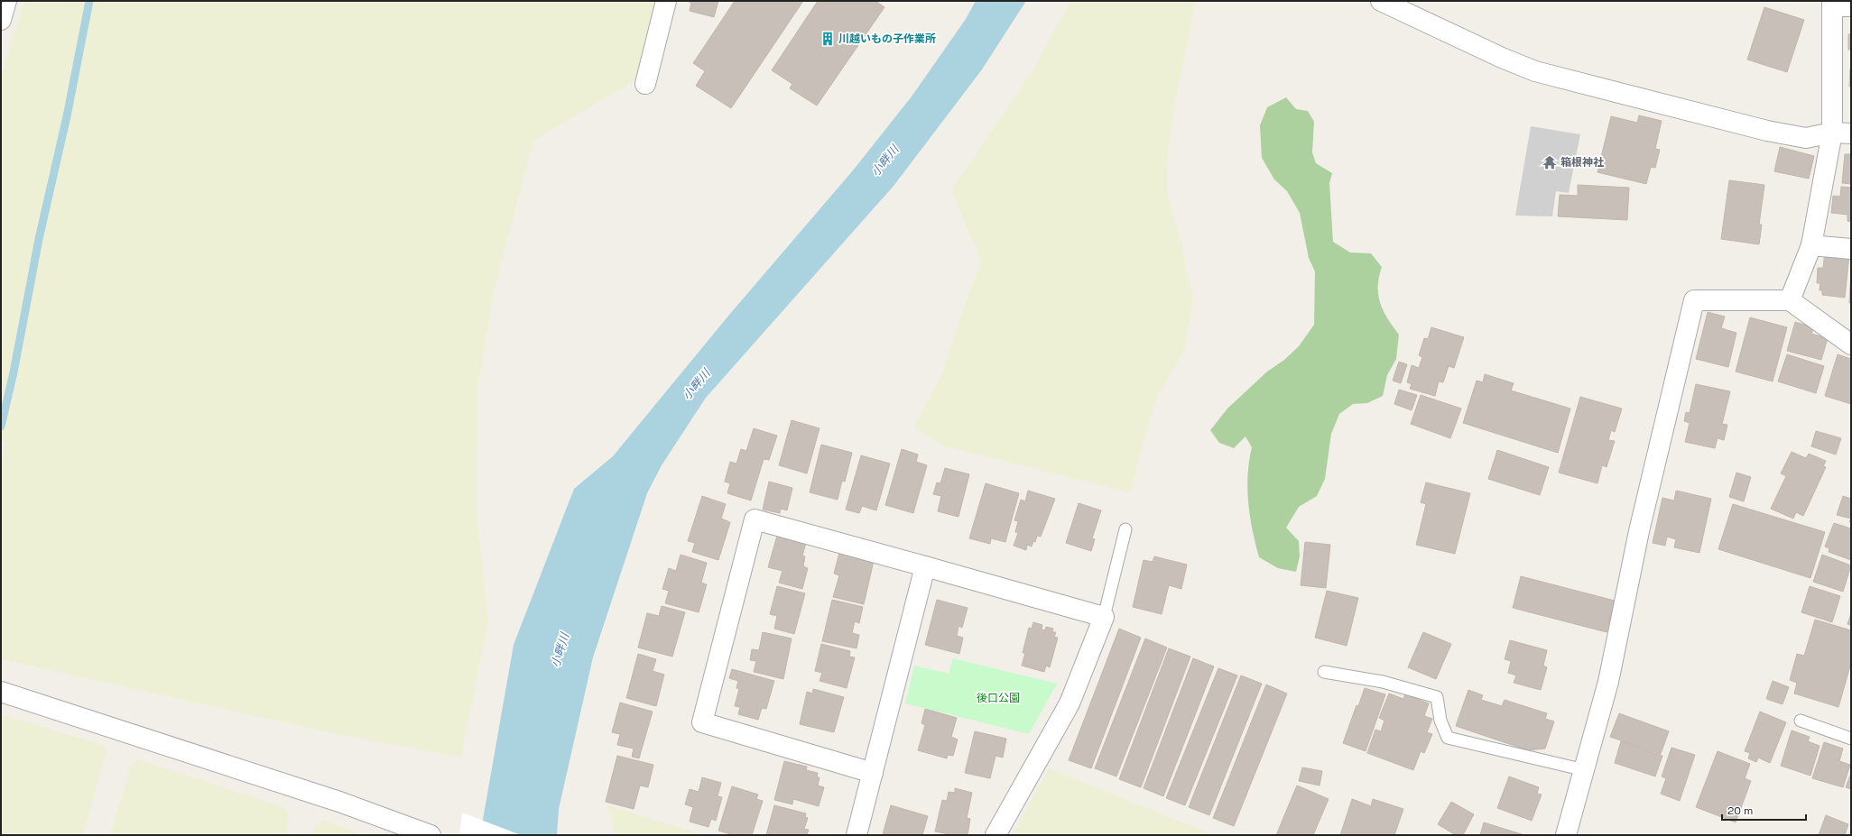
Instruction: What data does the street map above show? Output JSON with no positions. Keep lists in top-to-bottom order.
{
  "water": ["小畔川"],
  "parks": ["後口公園"],
  "places": {
    "building": ["川越いもの子作業所"],
    "temple": ["箱根神社"]
  },
  "scale_bar": "20 m"
}
